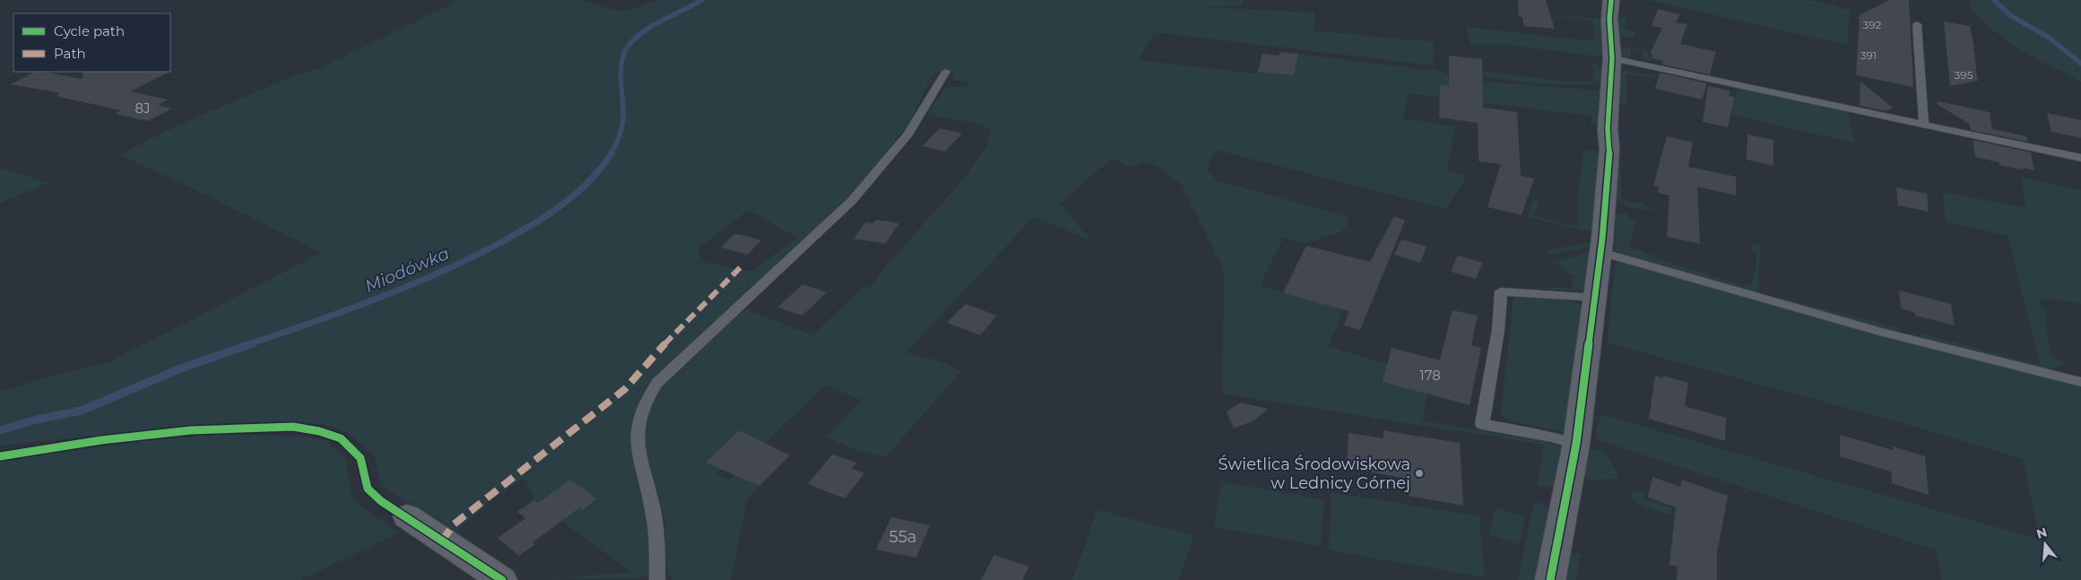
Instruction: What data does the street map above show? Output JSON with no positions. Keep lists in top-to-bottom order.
{
  "water": ["Miodówka"],
  "places": ["Świetlica Środowiskowa w Lednicy Górnej"],
  "house_numbers": [
    "392",
    "391",
    "395",
    "8J",
    "178",
    "55a"
  ],
  "legend": ["Cycle path", "Path"],
  "north": "top"
}
